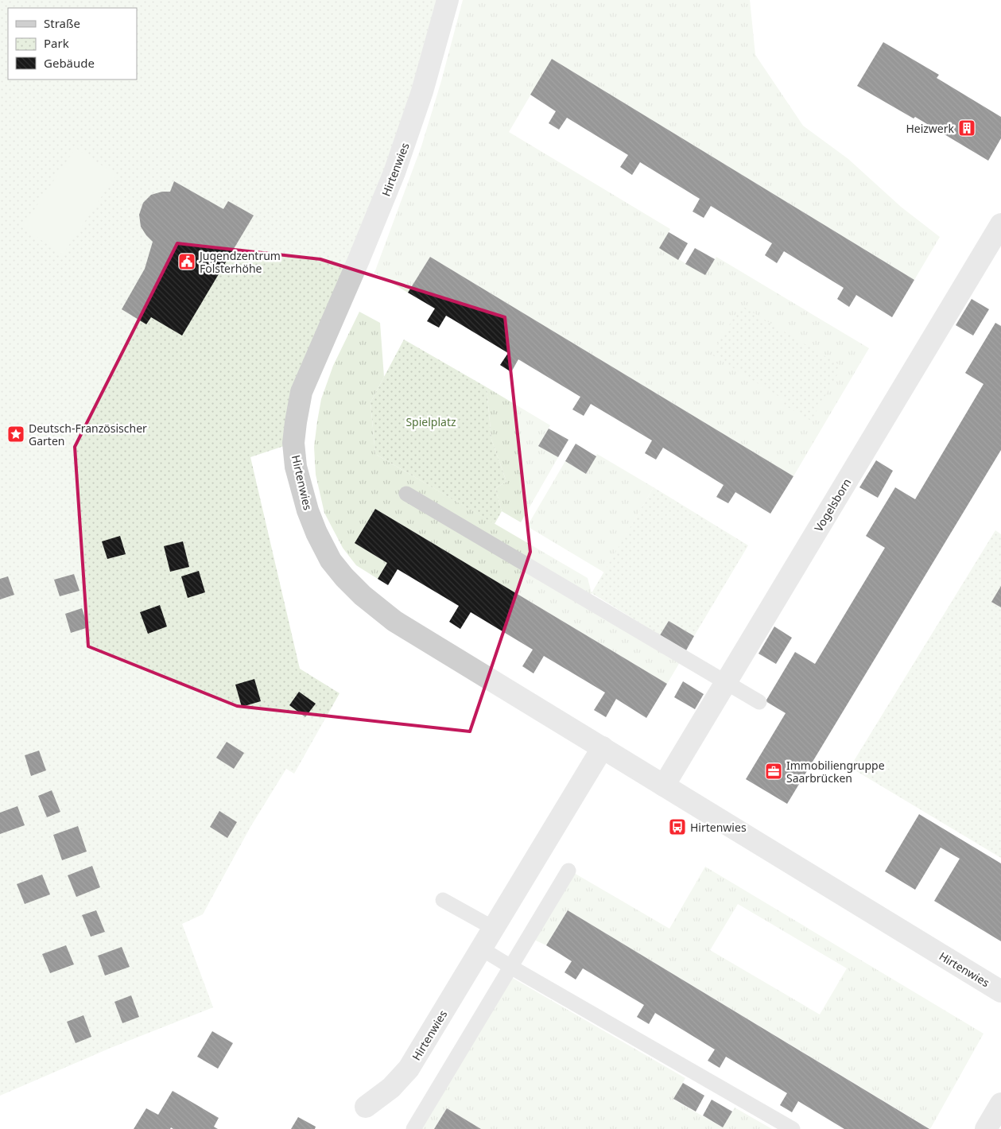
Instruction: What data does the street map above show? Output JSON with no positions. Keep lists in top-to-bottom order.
{
  "streets": {
    "street": ["Hirtenwies", "Vogelsborn"]
  },
  "crossings": [
    ["Hirtenwies", "Vogelsborn"]
  ],
  "parks": ["Spielplatz"],
  "places": {
    "building": ["Heizwerk"],
    "public building": ["Jugendzentrum Folsterhöhe"],
    "place": ["Deutsch-Französischer Garten"],
    "office": ["Immobiliengruppe Saarbrücken"],
    "bus stop": ["Hirtenwies"]
  },
  "legend": ["Straße", "Park", "Gebäude"]
}
